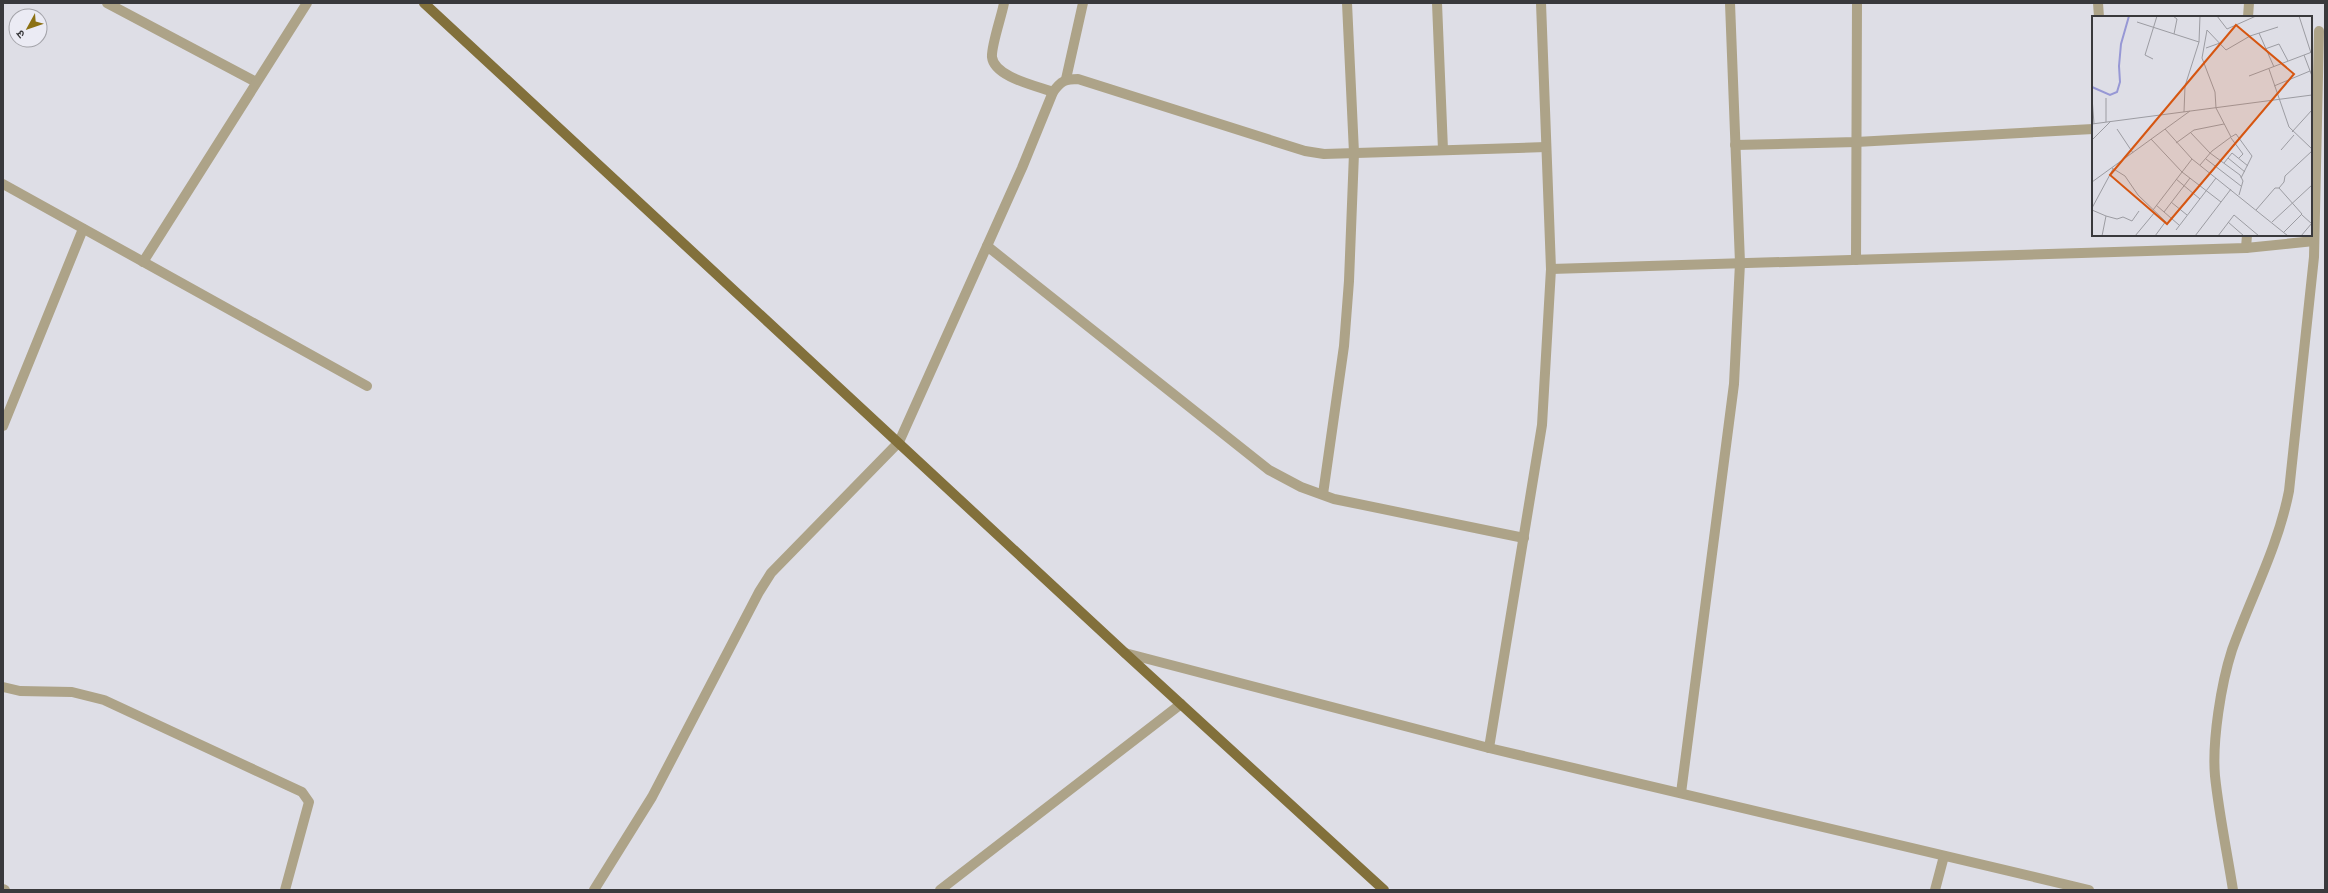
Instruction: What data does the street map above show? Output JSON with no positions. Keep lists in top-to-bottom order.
{
  "north": "bottom left"
}
